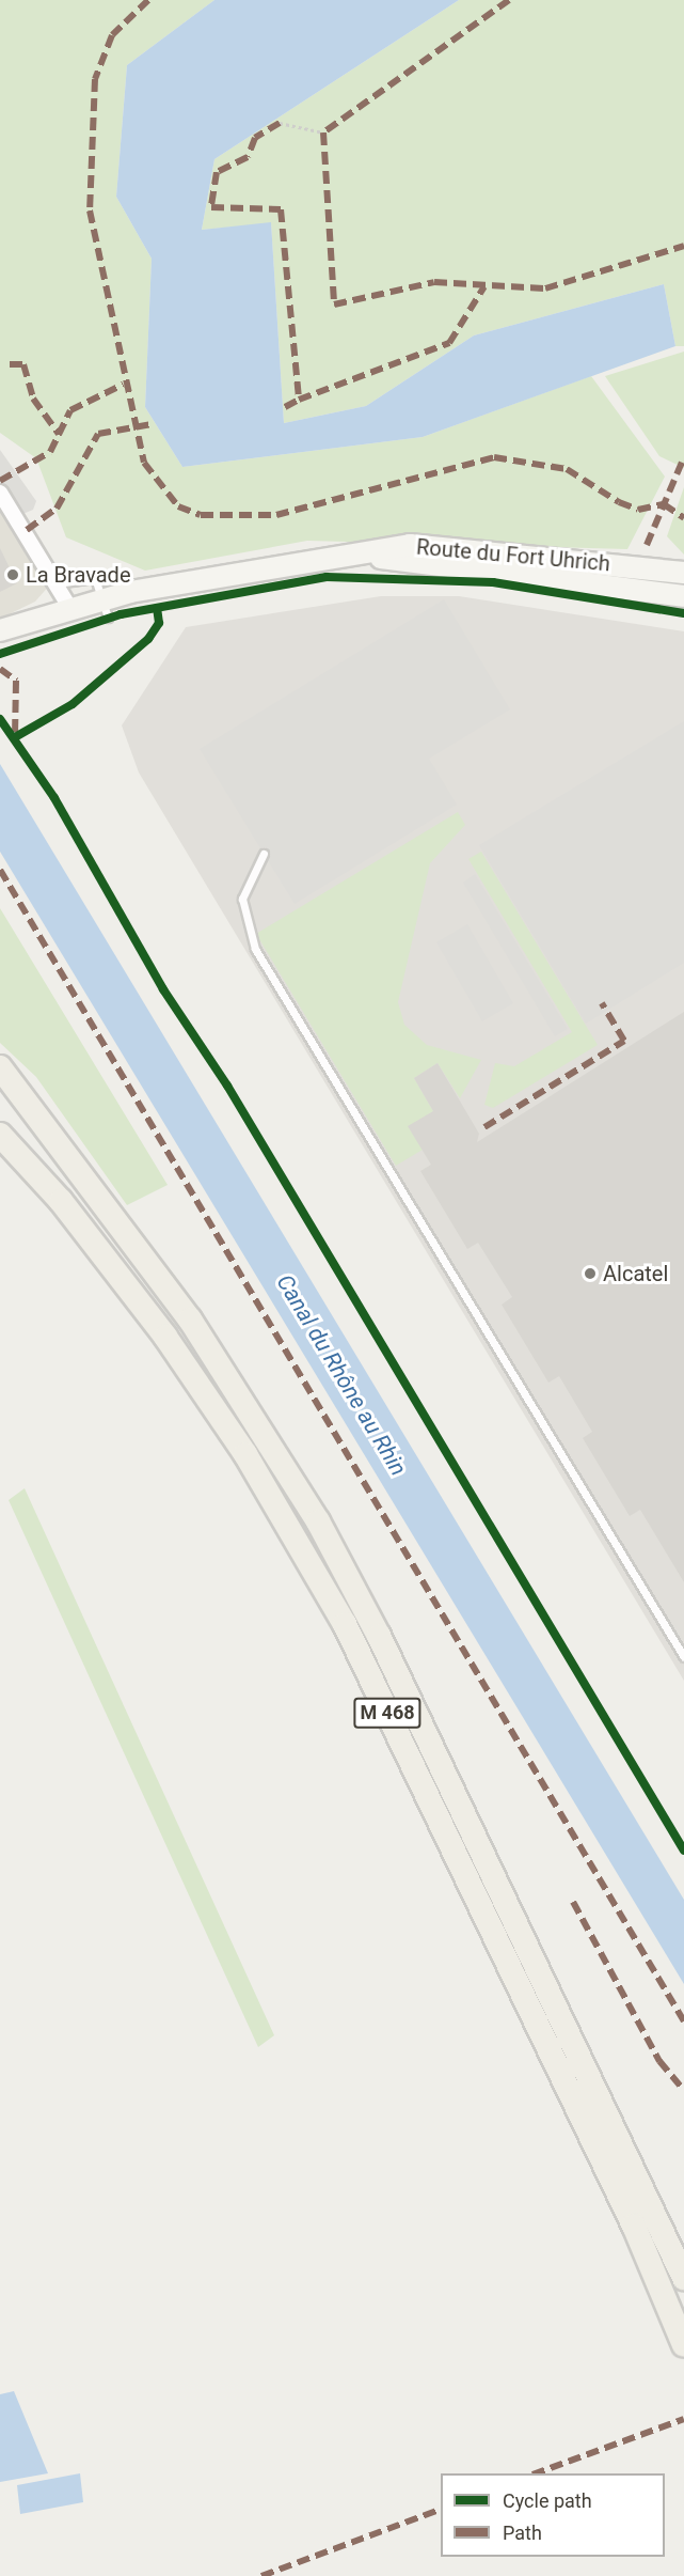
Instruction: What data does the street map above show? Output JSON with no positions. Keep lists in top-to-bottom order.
{
  "streets": {
    "main road": ["M 468"],
    "street": ["Route du Fort Uhrich"]
  },
  "water": ["Canal du Rhône au Rhin"],
  "places": ["La Bravade", "Alcatel"],
  "legend": ["Cycle path", "Path"]
}
